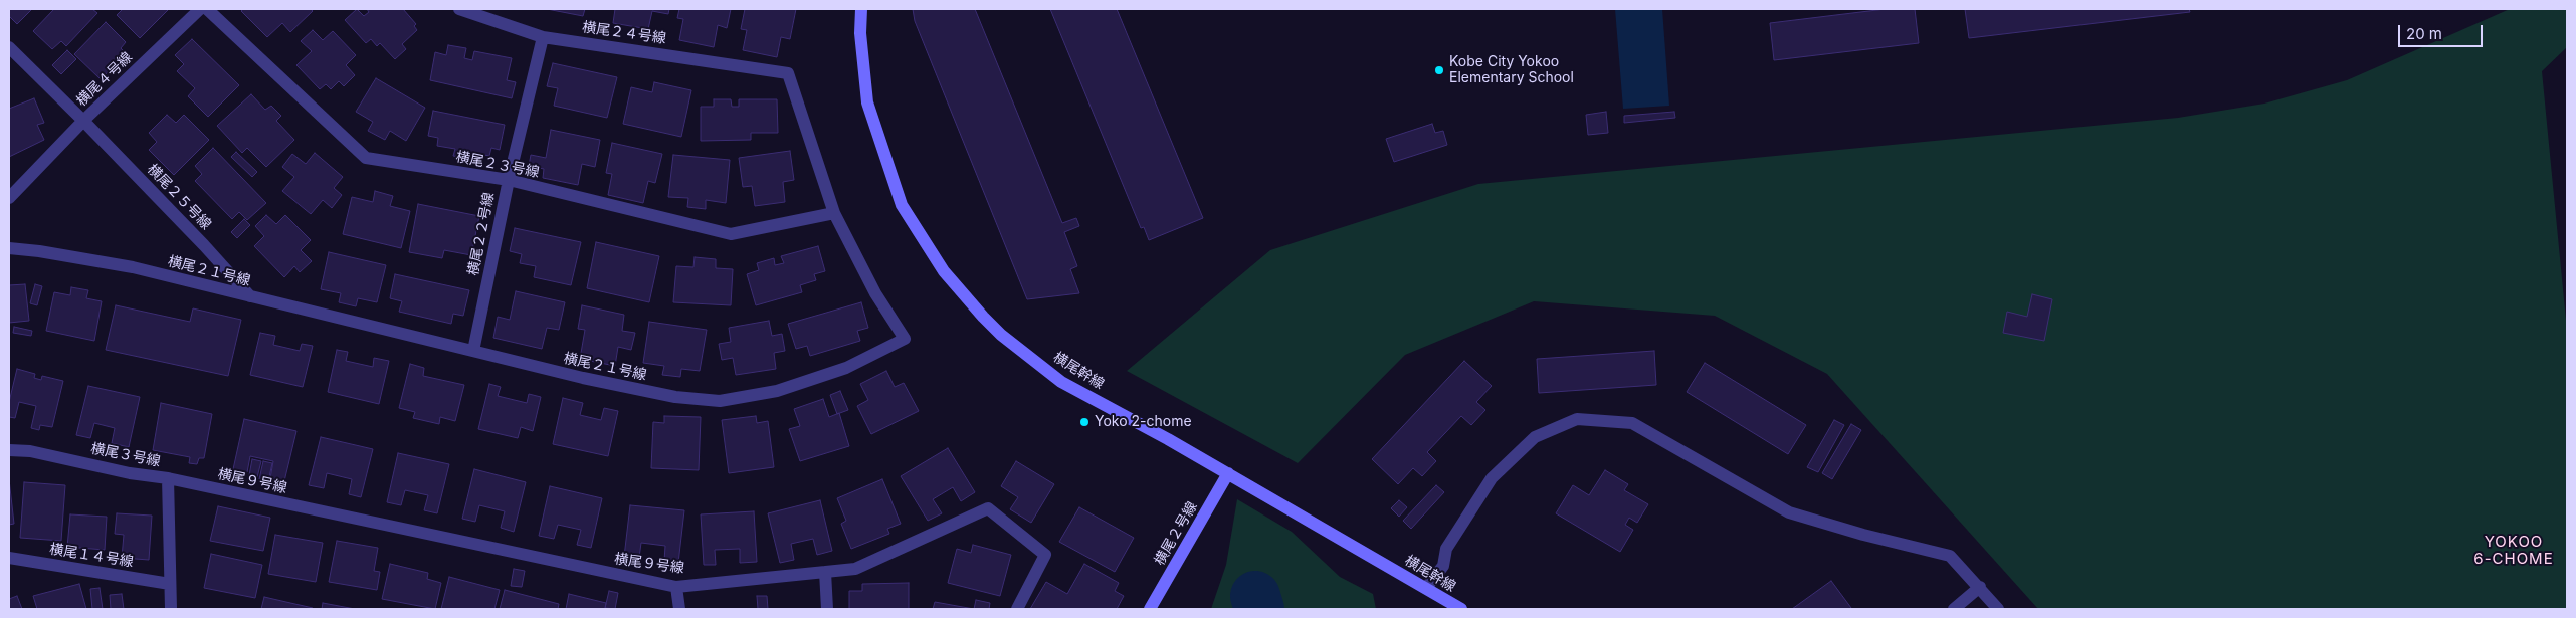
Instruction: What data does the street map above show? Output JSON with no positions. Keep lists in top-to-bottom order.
{
  "streets": {
    "street": [
      "横尾２４号線",
      "横尾４号線",
      "横尾２３号線",
      "横尾２５号線",
      "横尾２２号線",
      "横尾２１号線",
      "横尾幹線",
      "横尾３号線",
      "横尾９号線",
      "横尾２号線",
      "横尾１４号線"
    ]
  },
  "crossings": [
    ["横尾２４号線", "横尾２２号線"],
    ["横尾２４号線", "横尾２１号線"],
    ["横尾４号線", "横尾２５号線"],
    ["横尾２３号線", "横尾２２号線"],
    ["横尾２３号線", "横尾２１号線"],
    ["横尾２５号線", "横尾２１号線"],
    ["横尾２２号線", "横尾２１号線"],
    ["横尾幹線", "横尾２号線"],
    ["横尾３号線", "横尾９号線"],
    ["横尾３号線", "横尾１４号線"]
  ],
  "districts": ["YOKOO 6-CHOME"],
  "places": ["Kobe City Yokoo Elementary School", "Yoko 2-chome"],
  "scale_bar": "20 m"
}
